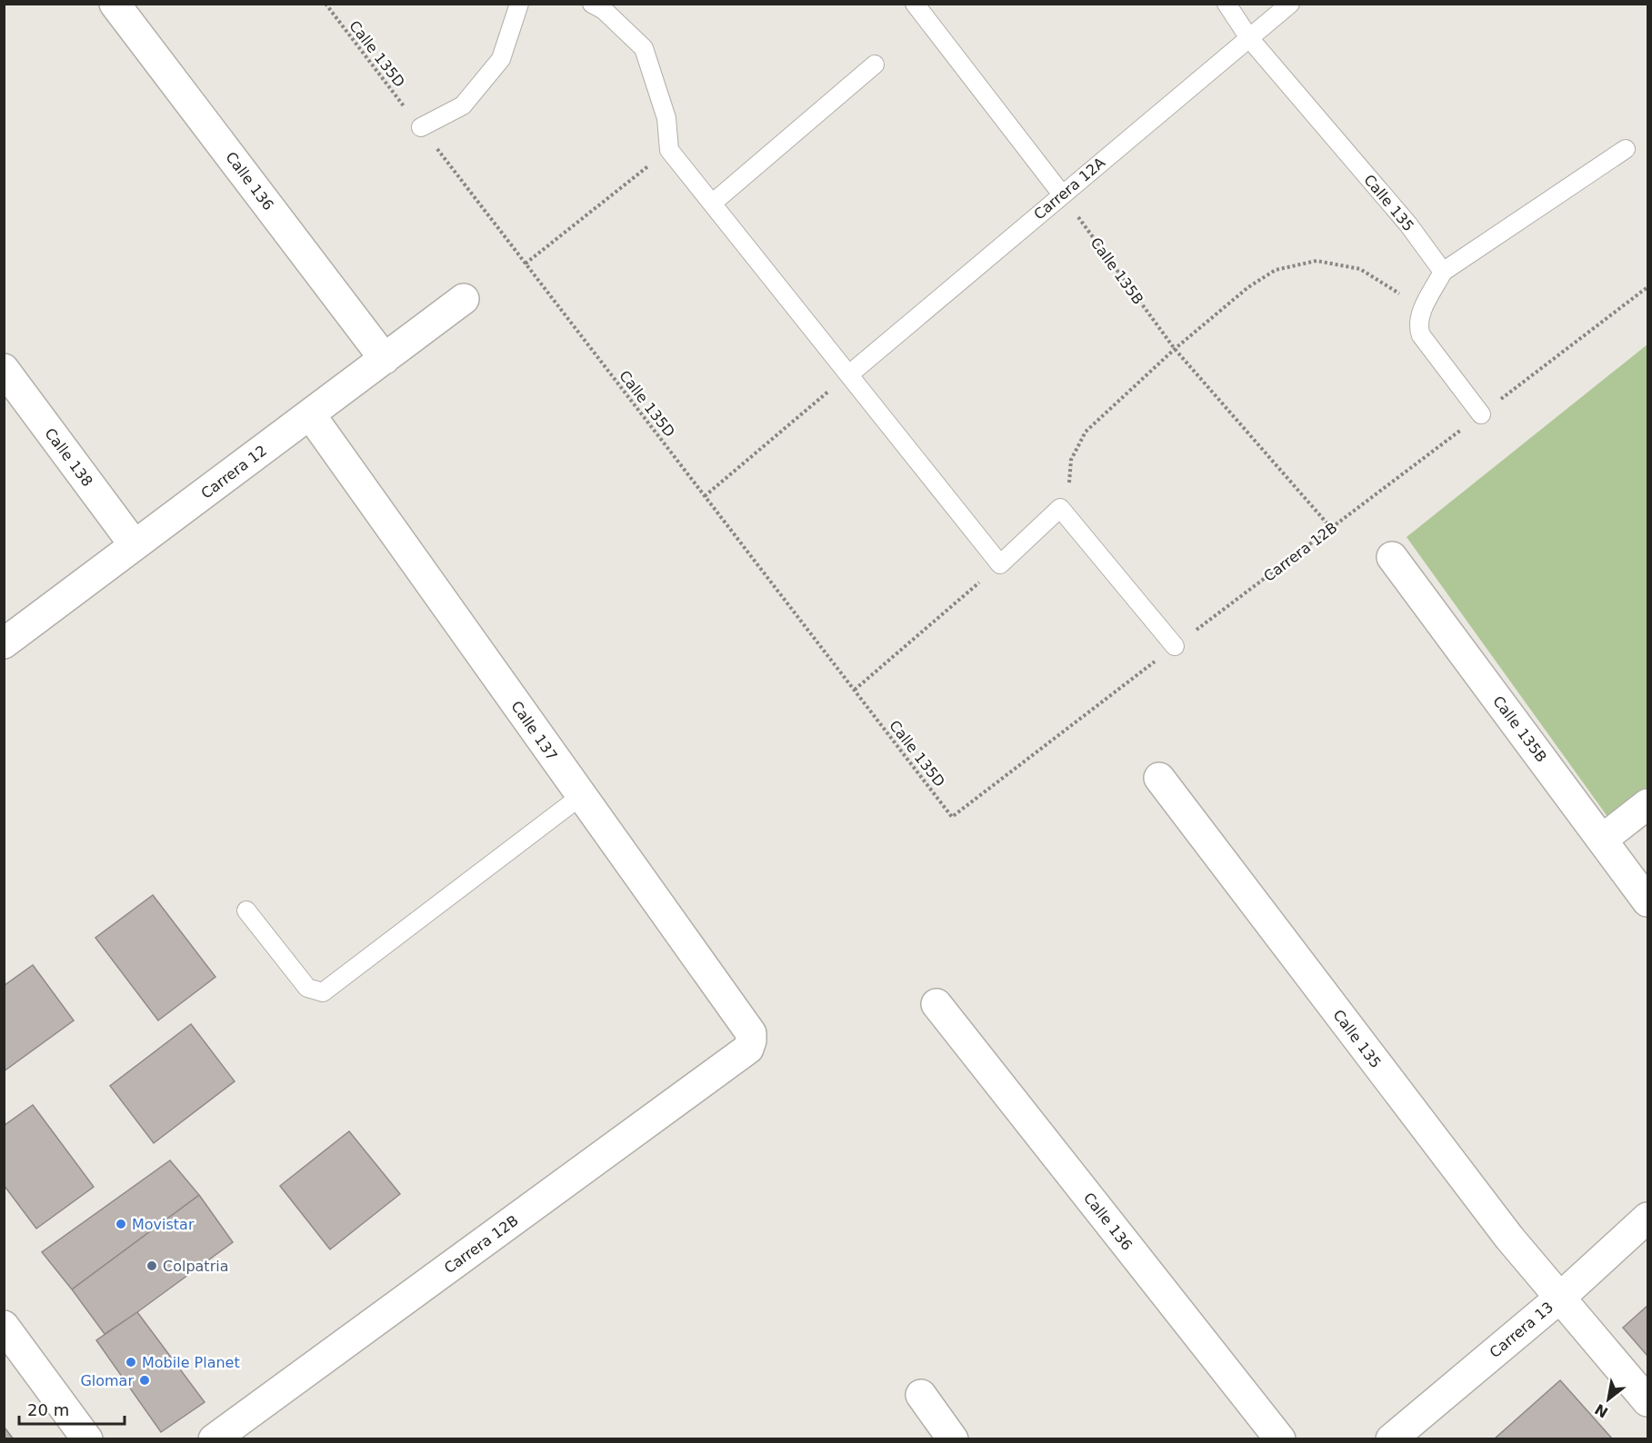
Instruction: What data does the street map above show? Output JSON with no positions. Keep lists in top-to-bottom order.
{
  "streets": {
    "street": [
      "Calle 136",
      "Calle 135",
      "Calle 135B",
      "Calle 138",
      "Carrera 12",
      "Carrera 12B",
      "Calle 137",
      "Carrera 13"
    ],
    "lane": ["Carrera 12A"],
    "path": ["Calle 135D"]
  },
  "crossings": [
    ["Calle 135D", "Carrera 12B"],
    ["Calle 136", "Carrera 12"],
    ["Carrera 12A", "Calle 135"],
    ["Carrera 12A", "Calle 135B"],
    ["Calle 135", "Carrera 13"],
    ["Calle 135B", "Carrera 12B"],
    ["Calle 138", "Carrera 12"],
    ["Carrera 12", "Calle 137"],
    ["Carrera 12B", "Calle 137"]
  ],
  "places": [
    "Movistar",
    "Colpatria",
    "Mobile Planet",
    "Glomar"
  ],
  "scale_bar": "20 m",
  "north": "bottom left"
}
